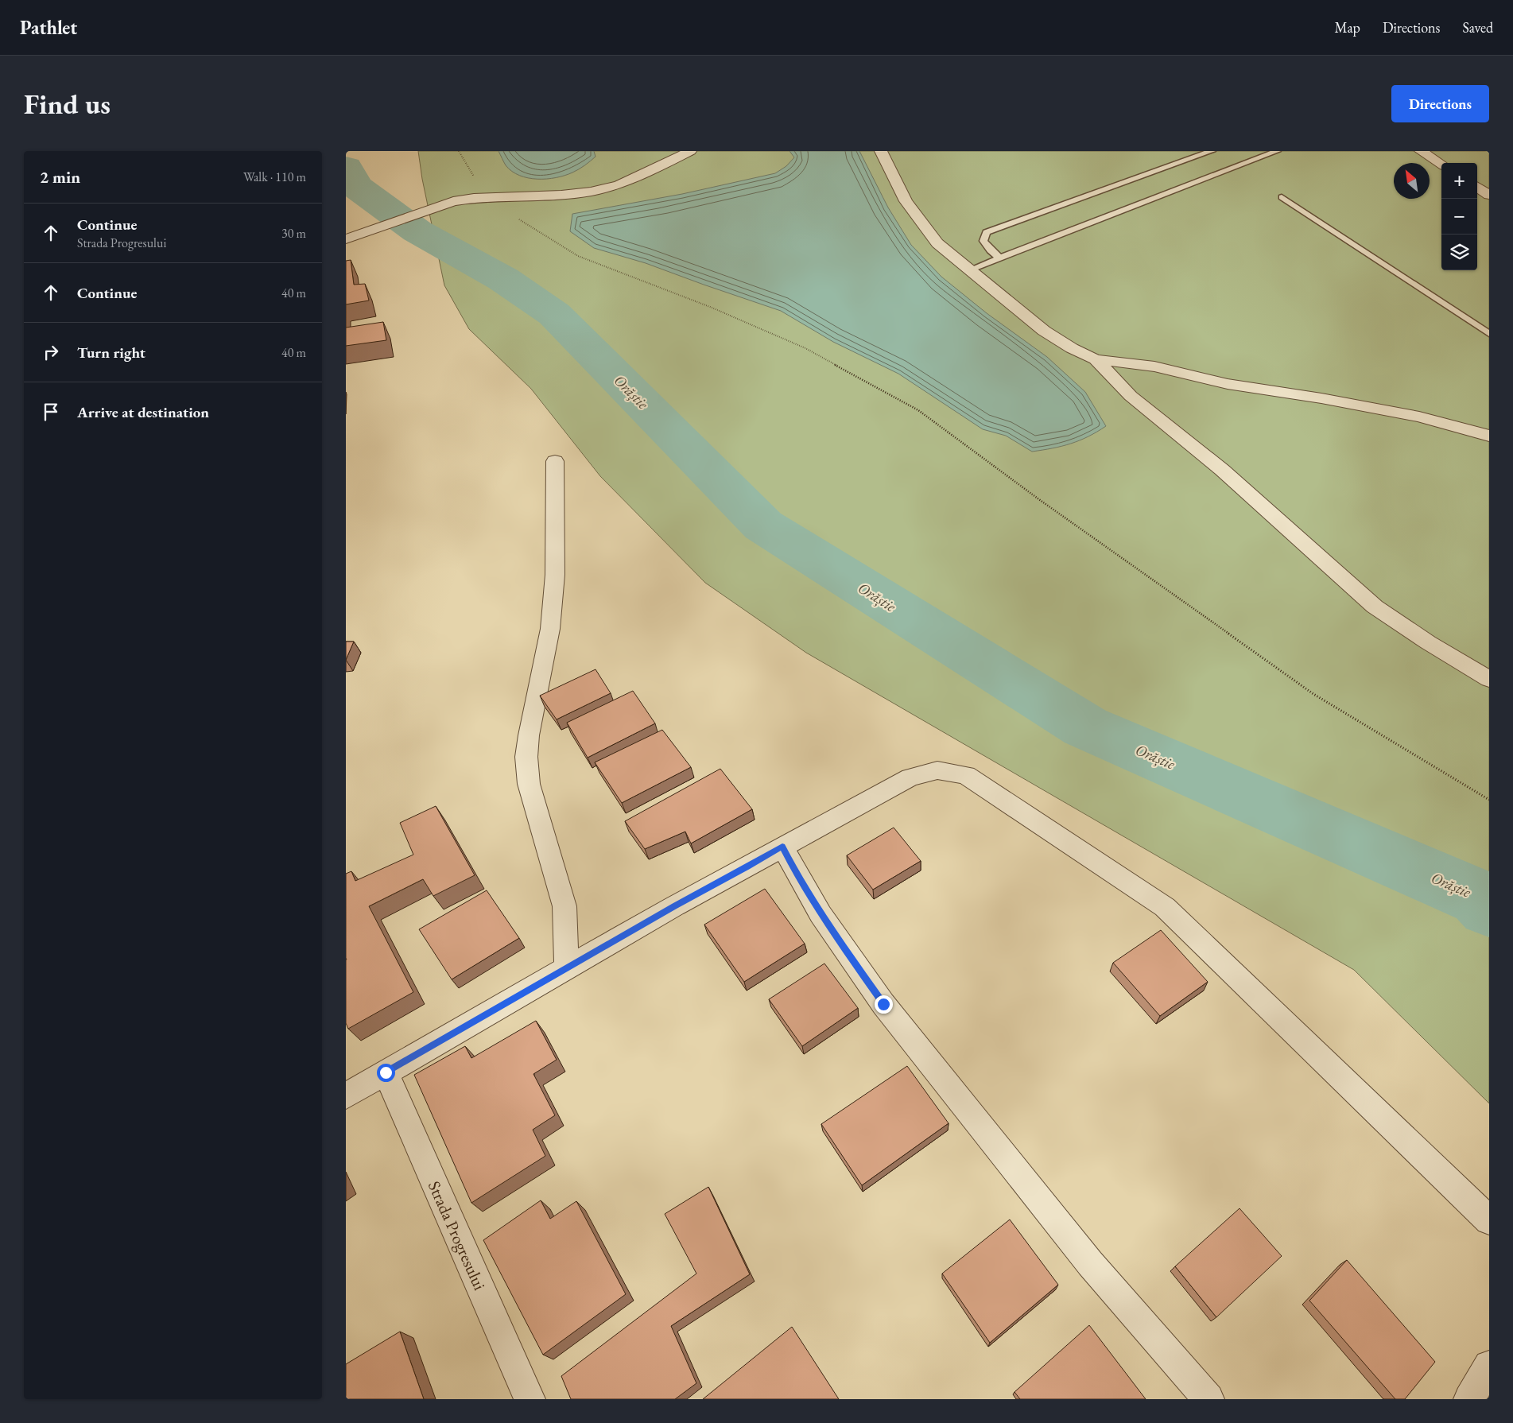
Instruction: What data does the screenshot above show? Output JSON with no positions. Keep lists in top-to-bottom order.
{
  "streets": {
    "street": ["Strada Progresului"]
  },
  "water": ["Orăștie"],
  "north": "top left",
  "page": {
    "header": "Pathlet",
    "nav": ["Map", "Directions", "Saved"],
    "buttons": "Directions",
    "title": "Find us",
    "heading": ["2 min", "Walk · 110 m"],
    "map_buttons": ["+", "−"],
    "list": [
      ["Continue", "Strada Progresului", "30 m"],
      ["Continue", "40 m"],
      ["Turn right", "40 m"],
      "Arrive at destination"
    ]
  }
}
